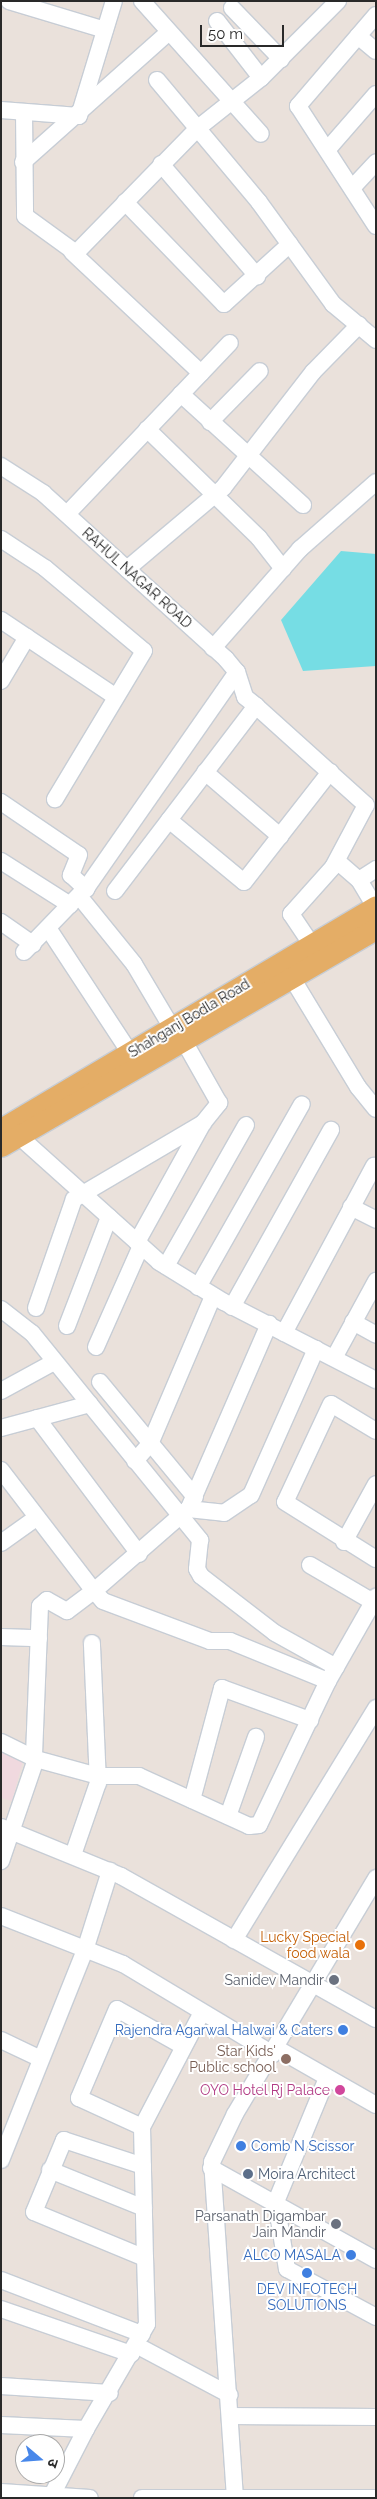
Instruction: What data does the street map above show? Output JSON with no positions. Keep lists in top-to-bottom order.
{
  "streets": {
    "main road": ["Shahganj Bodla Road"],
    "street": ["RAHUL NAGAR ROAD"]
  },
  "places": [
    "Lucky Special food wala",
    "Sanidev Mandir",
    "Rajendra Agarwal Halwai & Caters",
    "Star Kids' Public school",
    "OYO Hotel Rj Palace",
    "Comb N Scissor",
    "Moira Architect",
    "Parsanath Digambar Jain Mandir",
    "ALCO MASALA",
    "DEV INFOTECH SOLUTIONS"
  ],
  "scale_bar": "50 m",
  "north": "right"
}
